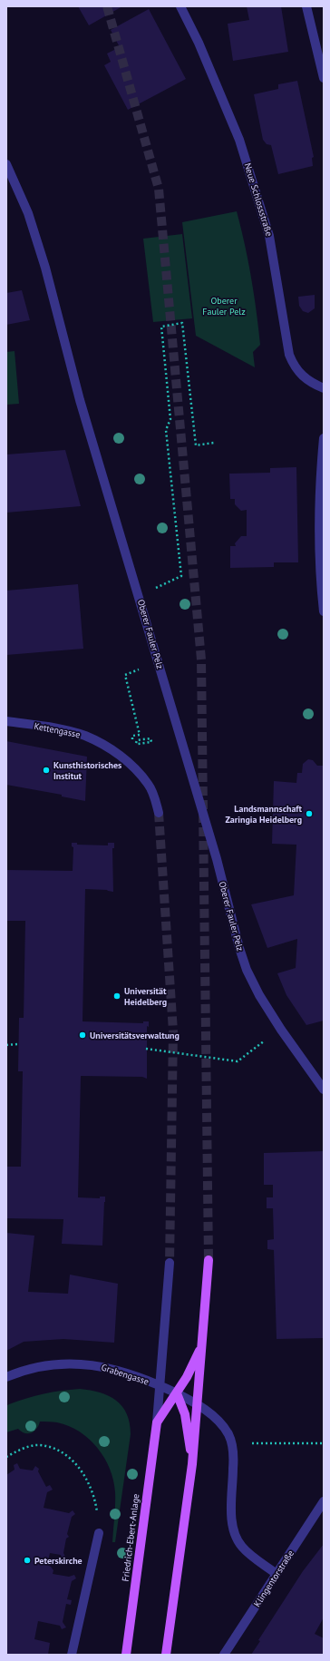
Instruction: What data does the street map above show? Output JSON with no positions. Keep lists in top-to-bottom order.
{
  "streets": {
    "main road": ["Friedrich-Ebert-Anlage"],
    "street": [
      "Neue Schlossstraße",
      "Oberer Fauler Pelz",
      "Kettengasse",
      "Grabengasse",
      "Klingentorstraße"
    ]
  },
  "crossings": [
    ["Grabengasse", "Friedrich-Ebert-Anlage"],
    ["Grabengasse", "Klingentorstraße"]
  ],
  "parks": ["Oberer Fauler Pelz"],
  "places": [
    "Kunsthistorisches Institut",
    "Landsmannschaft Zaringia Heidelberg",
    "Universität Heidelberg",
    "Universitätsverwaltung",
    "Peterskirche"
  ]
}
